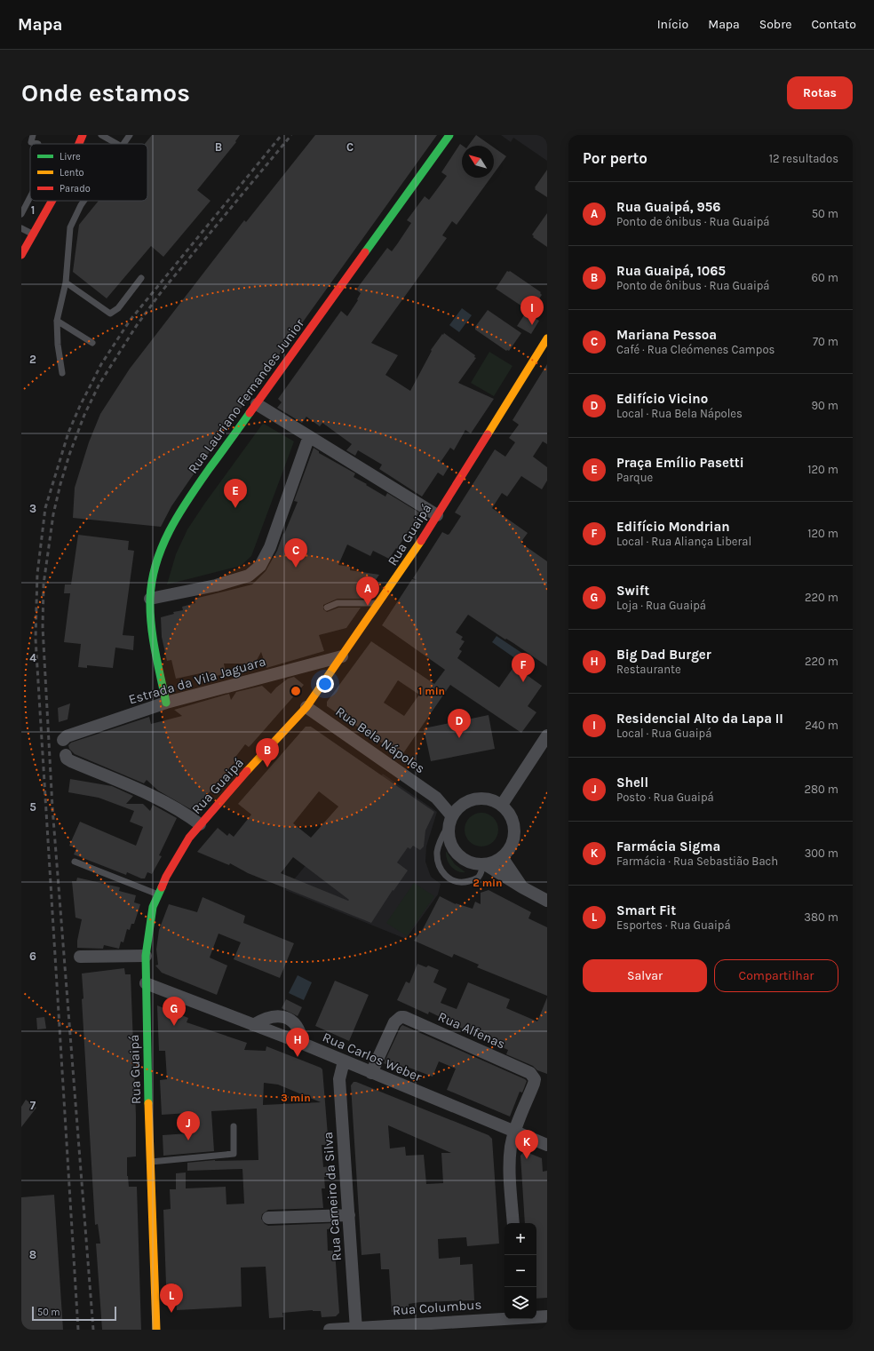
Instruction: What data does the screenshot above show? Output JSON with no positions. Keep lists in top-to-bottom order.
{
  "streets": {
    "main road": ["Rua Lauriano Fernandes Junior", "Rua Guaipá"],
    "street": [
      "Estrada da Vila Jaguara",
      "Rua Bela Nápoles",
      "Rua Alfenas",
      "Rua Carlos Weber",
      "Rua Carneiro da Silva",
      "Rua Columbus"
    ]
  },
  "crossings": [
    ["Rua Lauriano Fernandes Junior", "Estrada da Vila Jaguara"],
    ["Rua Guaipá", "Estrada da Vila Jaguara"],
    ["Rua Guaipá", "Rua Bela Nápoles"],
    ["Rua Guaipá", "Rua Carlos Weber"],
    ["Rua Alfenas", "Rua Carlos Weber"],
    ["Rua Carlos Weber", "Rua Carneiro da Silva"],
    ["Rua Carneiro da Silva", "Rua Columbus"]
  ],
  "legend": ["Livre", "Lento", "Parado"],
  "scale_bar": "50 m",
  "north": "top left",
  "page": {
    "header": "Mapa",
    "nav": [
      "Início",
      "Mapa",
      "Sobre",
      "Contato"
    ],
    "buttons": [
      "Rotas",
      ["Salvar", "Compartilhar"]
    ],
    "title": "Onde estamos",
    "heading": ["Por perto", "12 resultados"],
    "list": [
      {
        "mark": "A",
        "name": "Rua Guaipá, 956",
        "note": "Ponto de ônibus · Rua Guaipá",
        "value": "50 m"
      },
      {
        "mark": "B",
        "name": "Rua Guaipá, 1065",
        "note": "Ponto de ônibus · Rua Guaipá",
        "value": "60 m"
      },
      {
        "mark": "C",
        "name": "Mariana Pessoa",
        "note": "Café · Rua Cleómenes Campos",
        "value": "70 m"
      },
      {
        "mark": "D",
        "name": "Edifício Vicino",
        "note": "Local · Rua Bela Nápoles",
        "value": "90 m"
      },
      {
        "mark": "E",
        "name": "Praça Emílio Pasetti",
        "note": "Parque",
        "value": "120 m"
      },
      {
        "mark": "F",
        "name": "Edifício Mondrian",
        "note": "Local · Rua Aliança Liberal",
        "value": "120 m"
      },
      {
        "mark": "G",
        "name": "Swift",
        "note": "Loja · Rua Guaipá",
        "value": "220 m"
      },
      {
        "mark": "H",
        "name": "Big Dad Burger",
        "note": "Restaurante",
        "value": "220 m"
      },
      {
        "mark": "I",
        "name": "Residencial Alto da Lapa II",
        "note": "Local · Rua Guaipá",
        "value": "240 m"
      },
      {
        "mark": "J",
        "name": "Shell",
        "note": "Posto · Rua Guaipá",
        "value": "280 m"
      },
      {
        "mark": "K",
        "name": "Farmácia Sigma",
        "note": "Farmácia · Rua Sebastião Bach",
        "value": "300 m"
      },
      {
        "mark": "L",
        "name": "Smart Fit",
        "note": "Esportes · Rua Guaipá",
        "value": "380 m"
      }
    ],
    "pins": [
      "I",
      "E",
      "C",
      "A",
      "F",
      "D",
      "B",
      "G",
      "H",
      "J",
      "K",
      "L"
    ],
    "map_buttons": ["+", "−"],
    "scale": "50 m"
  },
  "grid": {
    "columns": ["B", "C"],
    "rows": [
      "1",
      "2",
      "3",
      "4",
      "5",
      "6",
      "7",
      "8"
    ]
  },
  "rings": ["1 min", "2 min", "3 min"]
}
